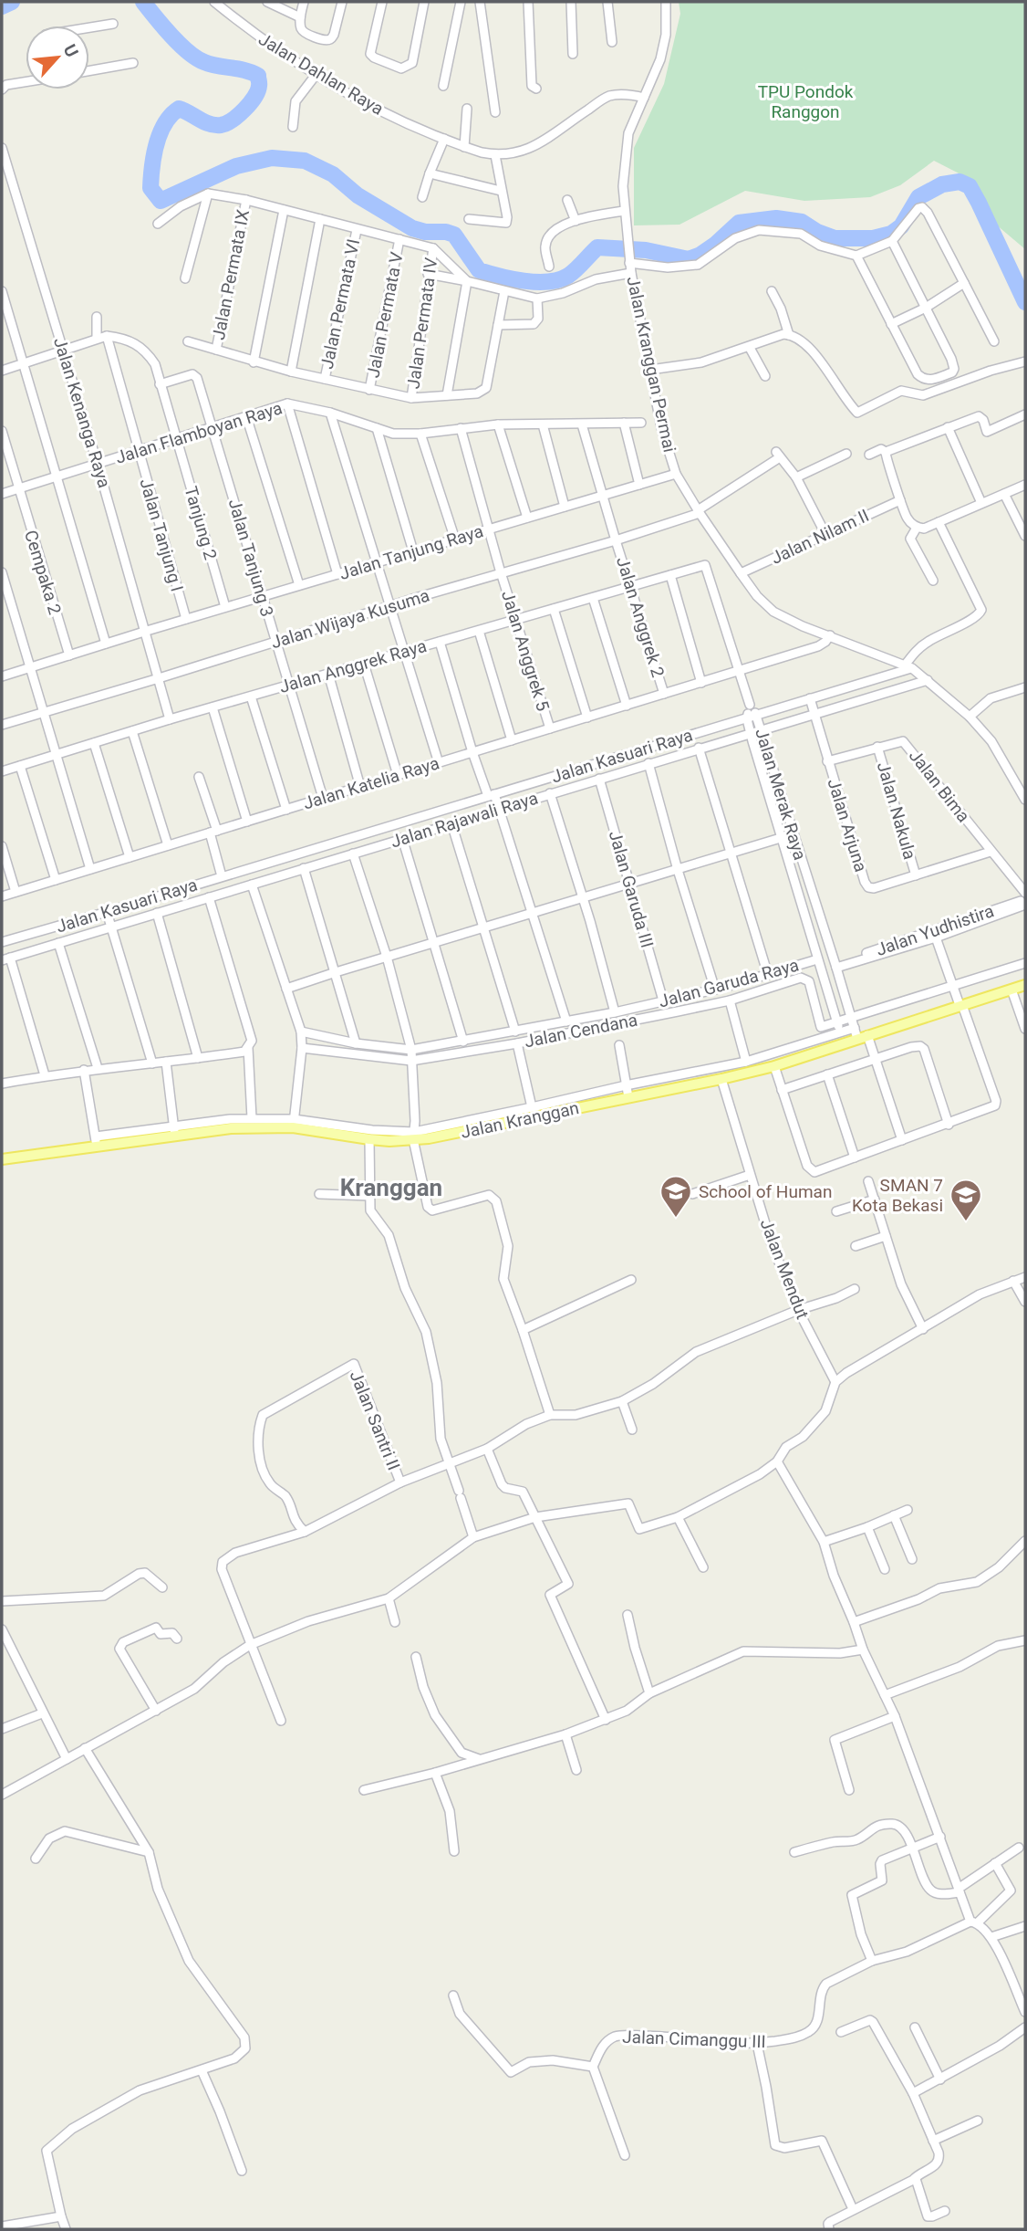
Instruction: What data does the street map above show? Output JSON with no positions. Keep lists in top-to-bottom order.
{
  "streets": {
    "main road": ["Jalan Kranggan"],
    "street": [
      "Jalan Dahlan Raya",
      "Jalan Permata IX",
      "Jalan Permata VI",
      "Jalan Permata V",
      "Jalan Permata IV",
      "Jalan Kranggan Permai",
      "Jalan Kenanga Raya",
      "Jalan Flamboyan Raya",
      "Tanjung 2",
      "Jalan Tanjung I",
      "Jalan Nilam II",
      "Jalan Tanjung Raya",
      "Jalan Tanjung 3",
      "Cempaka 2",
      "Jalan Anggrek 2",
      "Jalan Wijaya Kusuma",
      "Jalan Anggrek 5",
      "Jalan Anggrek Raya",
      "Jalan Kasuari Raya",
      "Jalan Katelia Raya",
      "Jalan Bima",
      "Jalan Merak Raya",
      "Jalan Nakula",
      "Jalan Rajawali Raya",
      "Jalan Arjuna",
      "Jalan Garuda III",
      "Jalan Yudhistira",
      "Jalan Garuda Raya",
      "Jalan Cendana",
      "Jalan Mendut",
      "Jalan Santri II",
      "Jalan Cimanggu III"
    ]
  },
  "crossings": [
    ["Jalan Dahlan Raya", "Jalan Kranggan Permai"],
    ["Jalan Kranggan Permai", "Jalan Nilam II"],
    ["Jalan Kranggan Permai", "Jalan Tanjung Raya"],
    ["Jalan Kranggan Permai", "Jalan Wijaya Kusuma"],
    ["Jalan Kranggan Permai", "Jalan Kasuari Raya"],
    ["Jalan Kranggan Permai", "Jalan Katelia Raya"],
    ["Jalan Kranggan Permai", "Jalan Rajawali Raya"],
    ["Jalan Kenanga Raya", "Jalan Flamboyan Raya"],
    ["Jalan Kenanga Raya", "Jalan Tanjung Raya"],
    ["Jalan Kenanga Raya", "Jalan Wijaya Kusuma"],
    ["Jalan Kenanga Raya", "Jalan Anggrek Raya"],
    ["Jalan Flamboyan Raya", "Tanjung 2"],
    ["Jalan Flamboyan Raya", "Jalan Tanjung I"],
    ["Jalan Flamboyan Raya", "Jalan Tanjung 3"],
    ["Jalan Flamboyan Raya", "Cempaka 2"],
    ["Jalan Flamboyan Raya", "Jalan Anggrek 2"],
    ["Jalan Flamboyan Raya", "Jalan Anggrek 5"],
    ["Tanjung 2", "Jalan Tanjung I"],
    ["Tanjung 2", "Jalan Tanjung Raya"],
    ["Tanjung 2", "Jalan Tanjung 3"],
    ["Jalan Tanjung I", "Jalan Tanjung Raya"],
    ["Jalan Tanjung Raya", "Jalan Tanjung 3"],
    ["Jalan Tanjung Raya", "Cempaka 2"],
    ["Jalan Tanjung Raya", "Jalan Anggrek 2"],
    ["Jalan Tanjung Raya", "Jalan Anggrek 5"],
    ["Jalan Tanjung 3", "Jalan Wijaya Kusuma"],
    ["Jalan Tanjung 3", "Jalan Anggrek Raya"],
    ["Jalan Tanjung 3", "Jalan Katelia Raya"],
    ["Jalan Anggrek 2", "Jalan Wijaya Kusuma"],
    ["Jalan Anggrek 2", "Jalan Anggrek Raya"],
    ["Jalan Anggrek 2", "Jalan Katelia Raya"],
    ["Jalan Wijaya Kusuma", "Jalan Anggrek 5"],
    ["Jalan Anggrek 5", "Jalan Anggrek Raya"],
    ["Jalan Anggrek 5", "Jalan Katelia Raya"],
    ["Jalan Anggrek Raya", "Jalan Katelia Raya"],
    ["Jalan Kasuari Raya", "Jalan Merak Raya"],
    ["Jalan Kasuari Raya", "Jalan Arjuna"],
    ["Jalan Bima", "Jalan Nakula"],
    ["Jalan Bima", "Jalan Arjuna"],
    ["Jalan Merak Raya", "Jalan Rajawali Raya"],
    ["Jalan Merak Raya", "Jalan Garuda Raya"],
    ["Jalan Merak Raya", "Jalan Cendana"],
    ["Jalan Merak Raya", "Jalan Kranggan"],
    ["Jalan Nakula", "Jalan Arjuna"],
    ["Jalan Rajawali Raya", "Jalan Arjuna"],
    ["Jalan Rajawali Raya", "Jalan Garuda III"],
    ["Jalan Garuda III", "Jalan Garuda Raya"],
    ["Jalan Kranggan", "Jalan Mendut"]
  ],
  "districts": ["Kranggan"],
  "parks": ["TPU Pondok Ranggon"],
  "places": {
    "school or university": ["School of Human", "SMAN 7 Kota Bekasi"]
  },
  "north": "top right"
}
